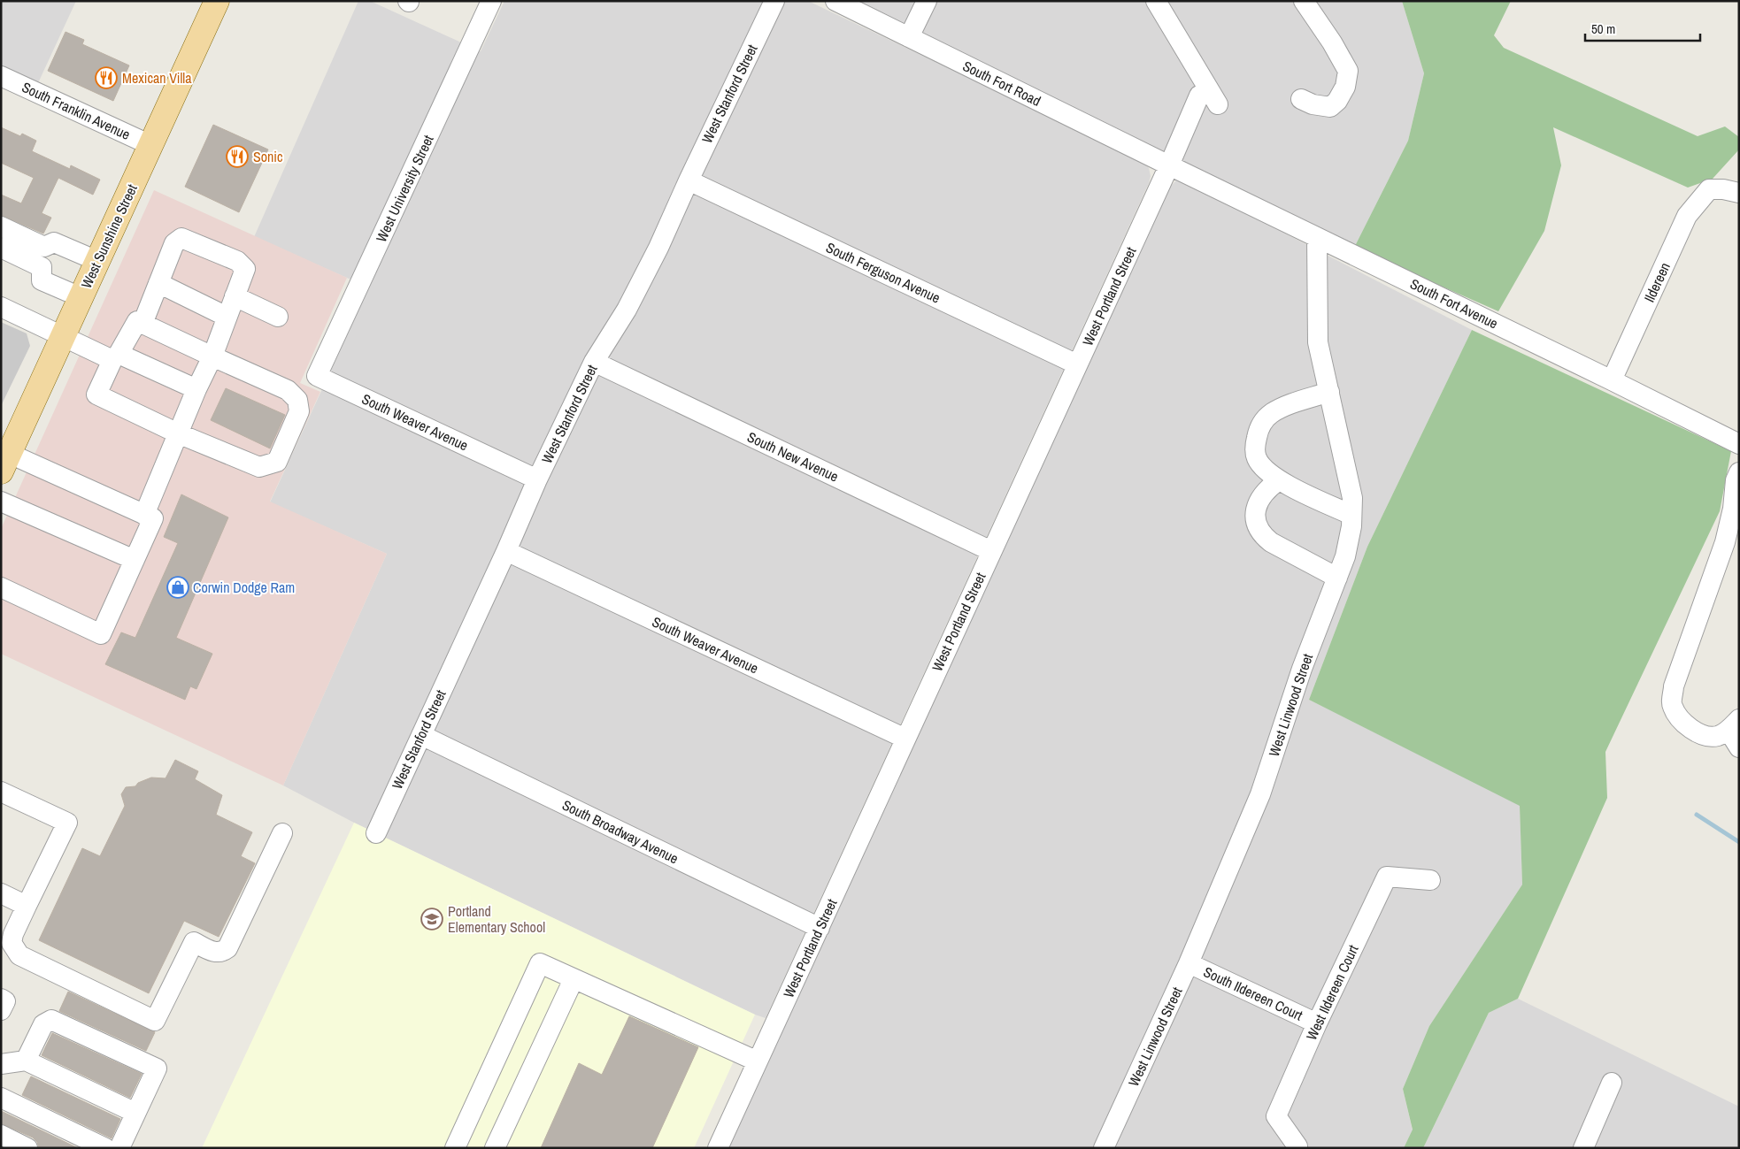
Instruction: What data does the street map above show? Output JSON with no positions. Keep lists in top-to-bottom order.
{
  "streets": {
    "main road": ["West Sunshine Street"],
    "street": [
      "South Fort Road",
      "West Stanford Street",
      "South Franklin Avenue",
      "West University Street",
      "South Ferguson Avenue",
      "Ildereen",
      "West Portland Street",
      "South Fort Avenue",
      "South Weaver Avenue",
      "South New Avenue",
      "West Linwood Street",
      "South Broadway Avenue",
      "West Ildereen Court",
      "South Ildereen Court"
    ]
  },
  "crossings": [
    ["South Fort Road", "West Portland Street"],
    ["South Fort Road", "South Fort Avenue"],
    ["West Stanford Street", "South Ferguson Avenue"],
    ["West Stanford Street", "South Weaver Avenue"],
    ["West Stanford Street", "South New Avenue"],
    ["West Stanford Street", "South Broadway Avenue"],
    ["South Franklin Avenue", "West Sunshine Street"],
    ["West University Street", "South Weaver Avenue"],
    ["South Ferguson Avenue", "West Portland Street"],
    ["Ildereen", "South Fort Avenue"],
    ["West Portland Street", "South Fort Avenue"],
    ["West Portland Street", "South Weaver Avenue"],
    ["West Portland Street", "South New Avenue"],
    ["West Portland Street", "South Broadway Avenue"],
    ["South Fort Avenue", "West Linwood Street"],
    ["West Linwood Street", "South Ildereen Court"],
    ["West Ildereen Court", "South Ildereen Court"]
  ],
  "places": {
    "restaurant": ["Mexican Villa", "Sonic"],
    "shop": ["Corwin Dodge Ram"],
    "school or university": ["Portland Elementary School"]
  },
  "scale_bar": "50 m"
}
